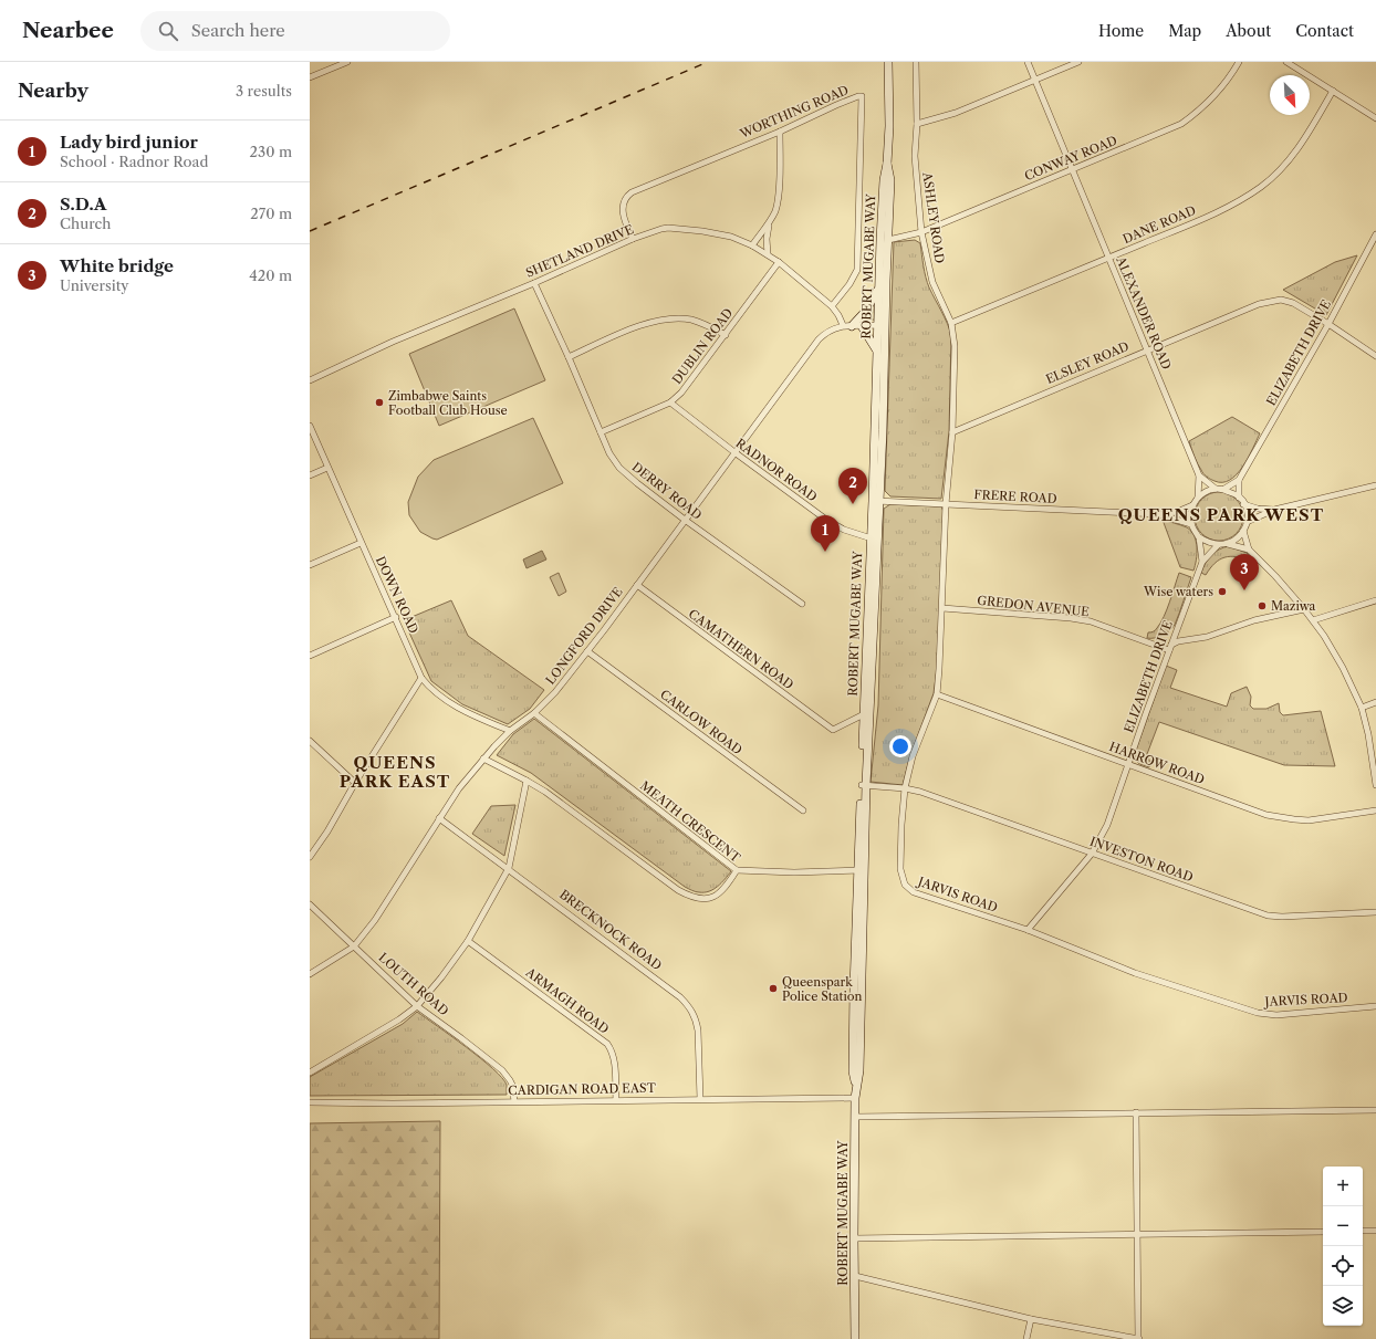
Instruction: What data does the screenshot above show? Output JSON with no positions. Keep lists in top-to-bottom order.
{
  "streets": {
    "main road": ["ROBERT MUGABE WAY"],
    "street": [
      "WORTHING ROAD",
      "CONWAY ROAD",
      "ASHLEY ROAD",
      "DANE ROAD",
      "SHETLAND DRIVE",
      "ALEXANDER ROAD",
      "DUBLIN ROAD",
      "ELIZABETH DRIVE",
      "ELSLEY ROAD",
      "RADNOR ROAD",
      "DERRY ROAD",
      "FRERE ROAD",
      "DOWN ROAD",
      "GREDON AVENUE",
      "LONGFORD DRIVE",
      "CAMATHERN ROAD",
      "CARLOW ROAD",
      "HARROW ROAD",
      "MEATH CRESCENT",
      "INVESTON ROAD",
      "JARVIS ROAD",
      "BRECKNOCK ROAD",
      "LOUTH ROAD",
      "ARMAGH ROAD",
      "CARDIGAN ROAD EAST"
    ]
  },
  "crossings": [
    ["WORTHING ROAD", "SHETLAND DRIVE"],
    ["CONWAY ROAD", "ASHLEY ROAD"],
    ["CONWAY ROAD", "ROBERT MUGABE WAY"],
    ["CONWAY ROAD", "ALEXANDER ROAD"],
    ["ASHLEY ROAD", "DANE ROAD"],
    ["ASHLEY ROAD", "ELSLEY ROAD"],
    ["ASHLEY ROAD", "FRERE ROAD"],
    ["ASHLEY ROAD", "JARVIS ROAD"],
    ["DANE ROAD", "ALEXANDER ROAD"],
    ["SHETLAND DRIVE", "DUBLIN ROAD"],
    ["SHETLAND DRIVE", "DERRY ROAD"],
    ["SHETLAND DRIVE", "LONGFORD DRIVE"],
    ["ROBERT MUGABE WAY", "RADNOR ROAD"],
    ["ROBERT MUGABE WAY", "FRERE ROAD"],
    ["ROBERT MUGABE WAY", "LONGFORD DRIVE"],
    ["ROBERT MUGABE WAY", "CAMATHERN ROAD"],
    ["ROBERT MUGABE WAY", "INVESTON ROAD"],
    ["ROBERT MUGABE WAY", "CARDIGAN ROAD EAST"],
    ["ALEXANDER ROAD", "ELIZABETH DRIVE"],
    ["ALEXANDER ROAD", "ELSLEY ROAD"],
    ["ALEXANDER ROAD", "FRERE ROAD"],
    ["DUBLIN ROAD", "RADNOR ROAD"],
    ["DUBLIN ROAD", "DERRY ROAD"],
    ["ELIZABETH DRIVE", "ELSLEY ROAD"],
    ["ELIZABETH DRIVE", "FRERE ROAD"],
    ["ELIZABETH DRIVE", "GREDON AVENUE"],
    ["ELIZABETH DRIVE", "HARROW ROAD"],
    ["ELIZABETH DRIVE", "INVESTON ROAD"],
    ["ELIZABETH DRIVE", "JARVIS ROAD"],
    ["RADNOR ROAD", "LONGFORD DRIVE"],
    ["DERRY ROAD", "LONGFORD DRIVE"],
    ["FRERE ROAD", "JARVIS ROAD"],
    ["DOWN ROAD", "LONGFORD DRIVE"],
    ["GREDON AVENUE", "JARVIS ROAD"],
    ["LONGFORD DRIVE", "CAMATHERN ROAD"],
    ["LONGFORD DRIVE", "CARLOW ROAD"],
    ["LONGFORD DRIVE", "MEATH CRESCENT"],
    ["LONGFORD DRIVE", "BRECKNOCK ROAD"],
    ["LONGFORD DRIVE", "LOUTH ROAD"],
    ["HARROW ROAD", "JARVIS ROAD"],
    ["INVESTON ROAD", "JARVIS ROAD"],
    ["BRECKNOCK ROAD", "CARDIGAN ROAD EAST"],
    ["LOUTH ROAD", "CARDIGAN ROAD EAST"],
    ["ARMAGH ROAD", "CARDIGAN ROAD EAST"]
  ],
  "districts": ["QUEENS PARK WEST", "QUEENS PARK EAST"],
  "places": [
    "Zimbabwe Saints Football Club House",
    "Wise waters",
    "Maziwa",
    "Queenspark Police Station"
  ],
  "north": "bottom right",
  "page": {
    "header": "Nearbee",
    "search": "Search here",
    "nav": [
      "Home",
      "Map",
      "About",
      "Contact"
    ],
    "heading": ["Nearby", "3 results"],
    "list": [
      {
        "mark": "1",
        "name": "Lady bird junior",
        "note": "School · Radnor Road",
        "value": "230 m"
      },
      {
        "mark": "2",
        "name": "S.D.A",
        "note": "Church",
        "value": "270 m"
      },
      {
        "mark": "3",
        "name": "White bridge",
        "note": "University",
        "value": "420 m"
      }
    ],
    "pins": ["2", "1", "3"],
    "map_buttons": ["+", "−"]
  }
}
